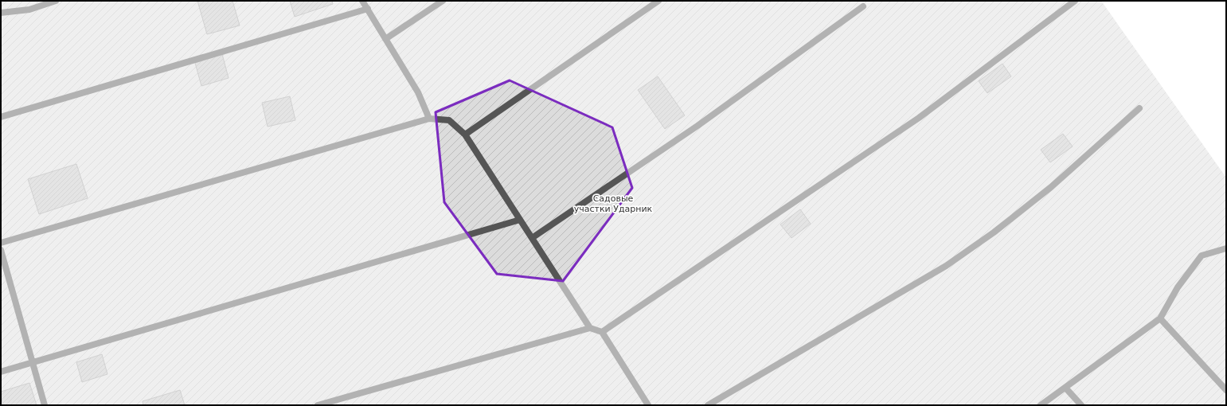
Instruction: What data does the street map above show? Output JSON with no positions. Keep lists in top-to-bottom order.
{
  "parks": ["Садовые участки Ударник"]
}
